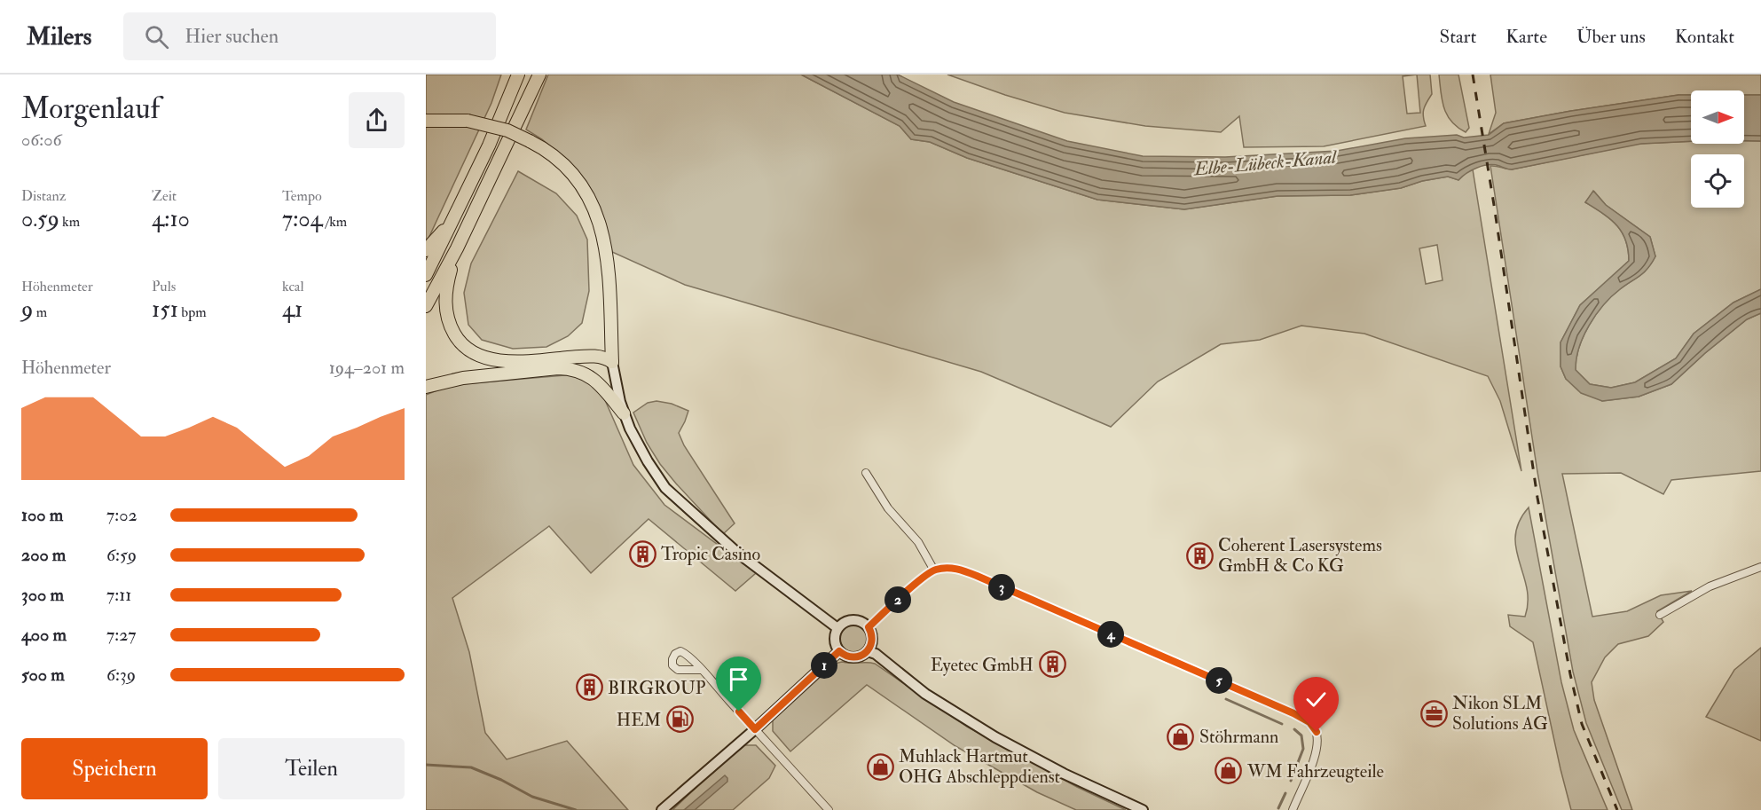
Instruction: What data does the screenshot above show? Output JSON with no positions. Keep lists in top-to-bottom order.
{
  "water": ["Elbe-Lübeck-Kanal"],
  "places": {
    "building": [
      "Tropic Casino",
      "Coherent Lasersystems GmbH & Co KG",
      "Eyetec GmbH",
      "BIRGROUP"
    ],
    "office": ["Nikon SLM Solutions AG"],
    "fuel station": ["HEM"],
    "shop": ["Stöhrmann", "Muhlack Hartmut OHG Abschleppdienst", "WM Fahrzeugteile"]
  },
  "north": "right",
  "page": {
    "header": "Milers",
    "search": "Hier suchen",
    "nav": [
      "Start",
      "Karte",
      "Über uns",
      "Kontakt"
    ],
    "heading": ["Morgenlauf", "06:06"],
    "stats": [
      ["Distanz", "0.59 km"],
      ["Zeit", "4:10"],
      ["Tempo", "7:04 /km"],
      ["Höhenmeter", "9 m"],
      ["Puls", "151 bpm"],
      ["kcal", "41"]
    ],
    "chart": ["Höhenmeter", "194–201 m"],
    "list": [
      {
        "name": "100 m",
        "note": "7:02"
      },
      {
        "name": "200 m",
        "note": "6:59"
      },
      {
        "name": "300 m",
        "note": "7:11"
      },
      {
        "name": "400 m",
        "note": "7:27"
      },
      {
        "name": "500 m",
        "note": "6:39"
      }
    ],
    "pins": [
      "3",
      "2",
      "4",
      "1",
      "5"
    ],
    "buttons": ["Speichern", "Teilen"]
  }
}
